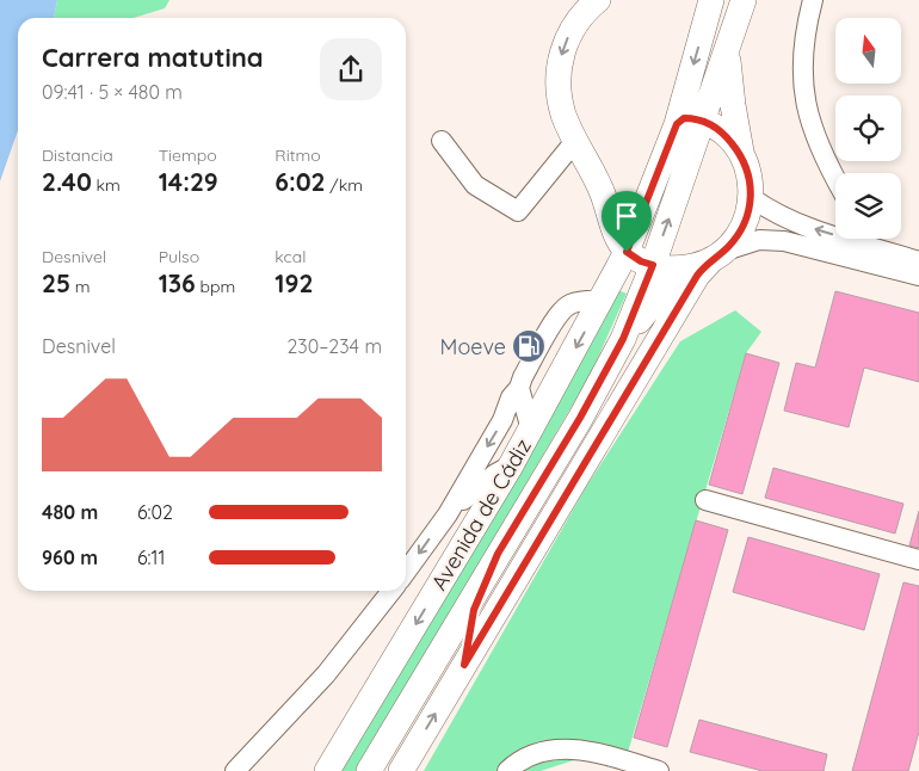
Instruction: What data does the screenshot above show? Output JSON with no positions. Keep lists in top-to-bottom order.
{
  "streets": {
    "main road": ["Avenida de Cádiz"]
  },
  "places": {
    "fuel station": ["Moeve"]
  },
  "north": "top",
  "page": {
    "heading": ["Carrera matutina", "09:41 · 5 × 480 m"],
    "stats": [
      ["Distancia", "2.40 km"],
      ["Tiempo", "14:29"],
      ["Ritmo", "6:02 /km"],
      ["Desnivel", "25 m"],
      ["Pulso", "136 bpm"],
      ["kcal", "192"]
    ],
    "chart": ["Desnivel", "230–234 m"],
    "list": [
      {
        "name": "480 m",
        "note": "6:02"
      },
      {
        "name": "960 m",
        "note": "6:11"
      }
    ]
  }
}
